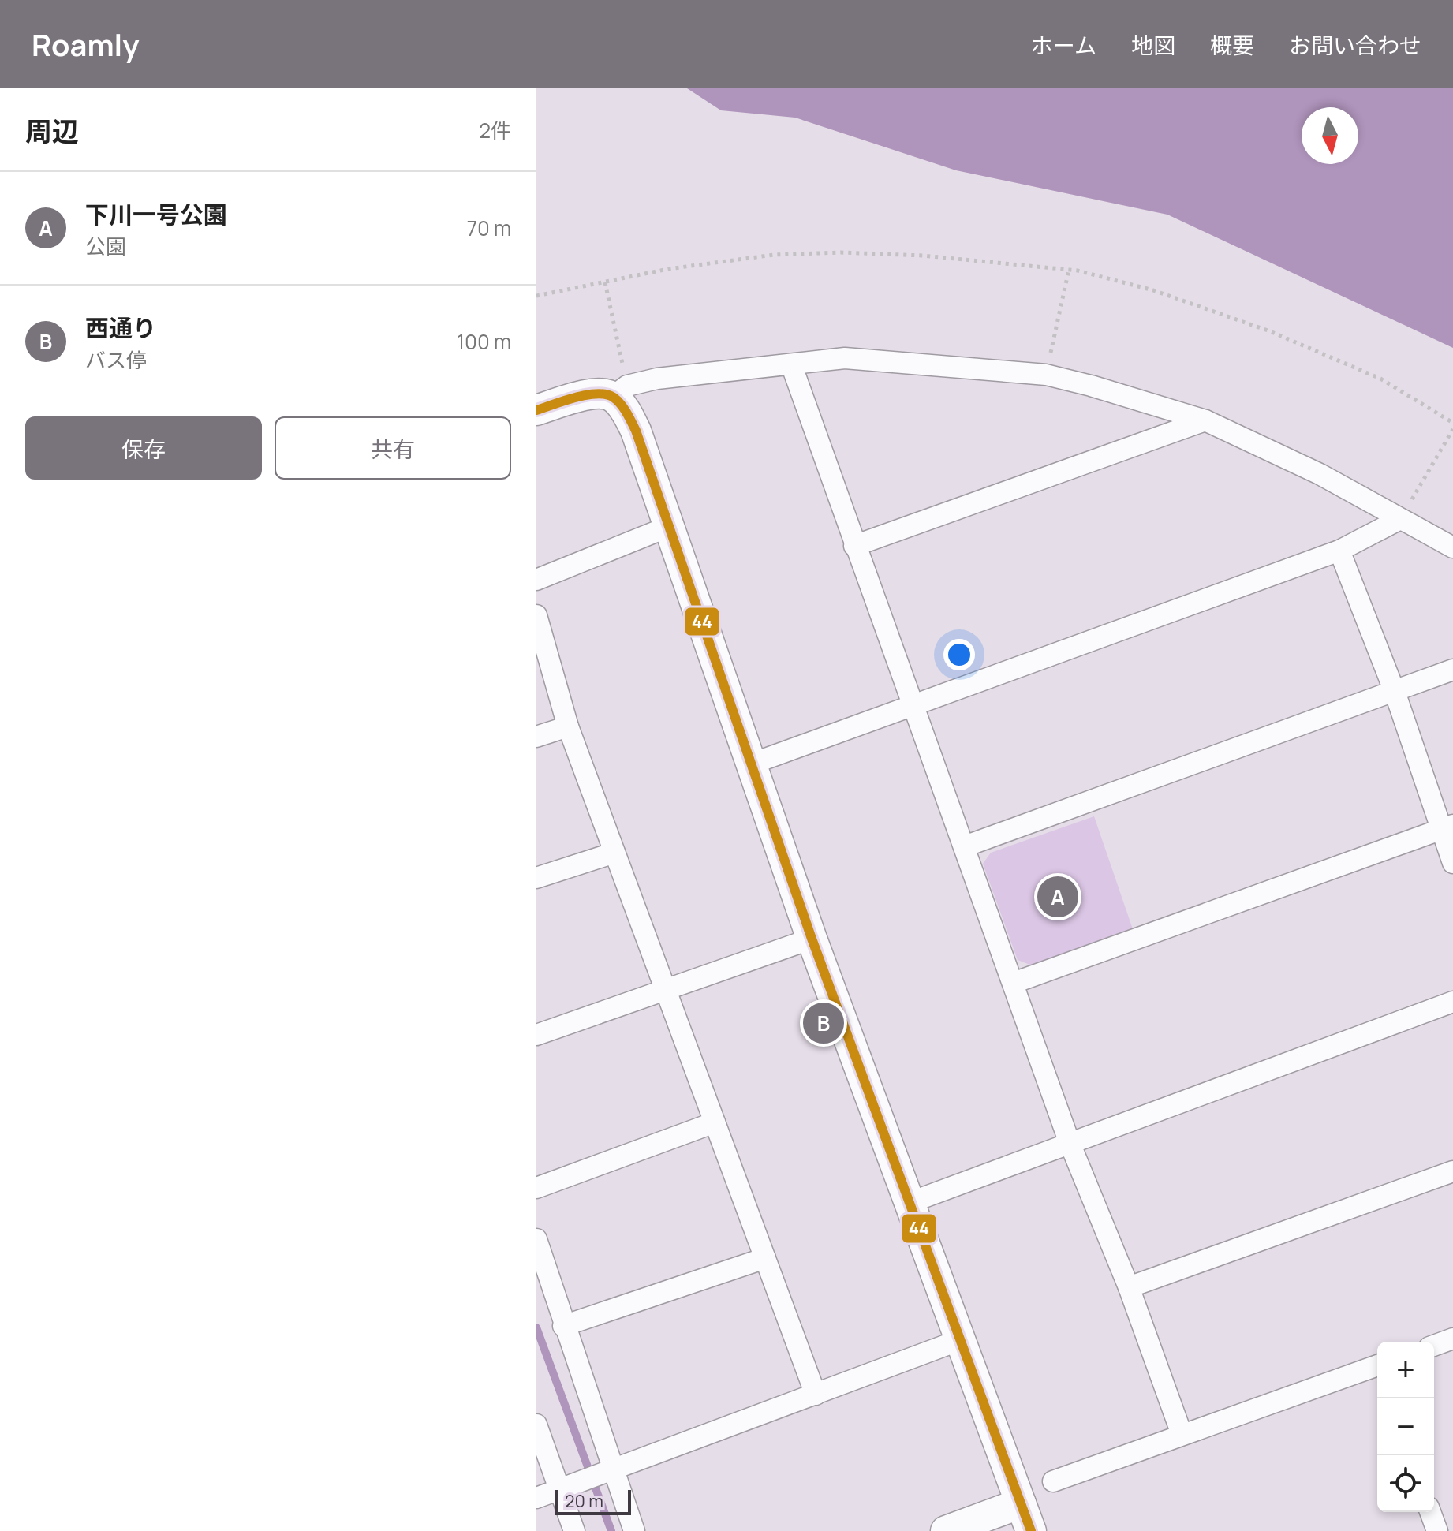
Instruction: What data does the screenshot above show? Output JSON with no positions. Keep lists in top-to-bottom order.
{
  "lines": ["transit line 44"],
  "scale_bar": "20 m",
  "north": "bottom",
  "page": {
    "header": "Roamly",
    "nav": [
      "ホーム",
      "地図",
      "概要",
      "お問い合わせ"
    ],
    "heading": ["周辺", "2件"],
    "list": [
      {
        "mark": "A",
        "name": "下川一号公園",
        "note": "公園",
        "value": "70 m"
      },
      {
        "mark": "B",
        "name": "西通り",
        "note": "バス停",
        "value": "100 m"
      }
    ],
    "buttons": ["保存", "共有"],
    "pins": ["A", "B"],
    "map_buttons": ["+", "−"],
    "scale": "20 m"
  }
}
